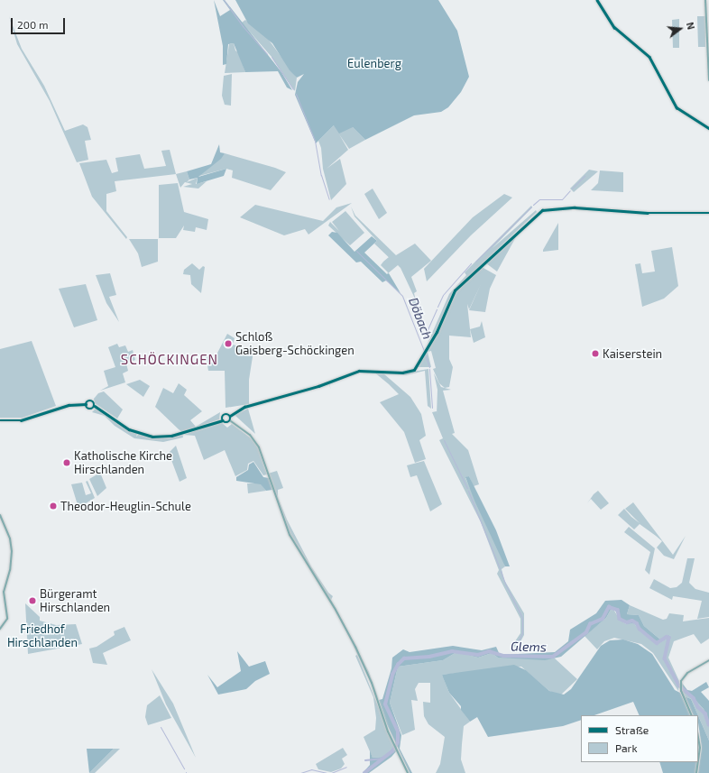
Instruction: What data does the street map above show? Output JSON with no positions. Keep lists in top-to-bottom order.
{
  "districts": ["SCHÖCKINGEN"],
  "water": ["Döbach", "Glems"],
  "parks": ["Eulenberg", "Friedhof Hirschlanden"],
  "places": [
    "Schloß Gaisberg-Schöckingen",
    "Kaiserstein",
    "Katholische Kirche Hirschlanden",
    "Theodor-Heuglin-Schule",
    "Bürgeramt Hirschlanden"
  ],
  "legend": ["Straße", "Park"],
  "scale_bar": "200 m",
  "north": "right"
}
